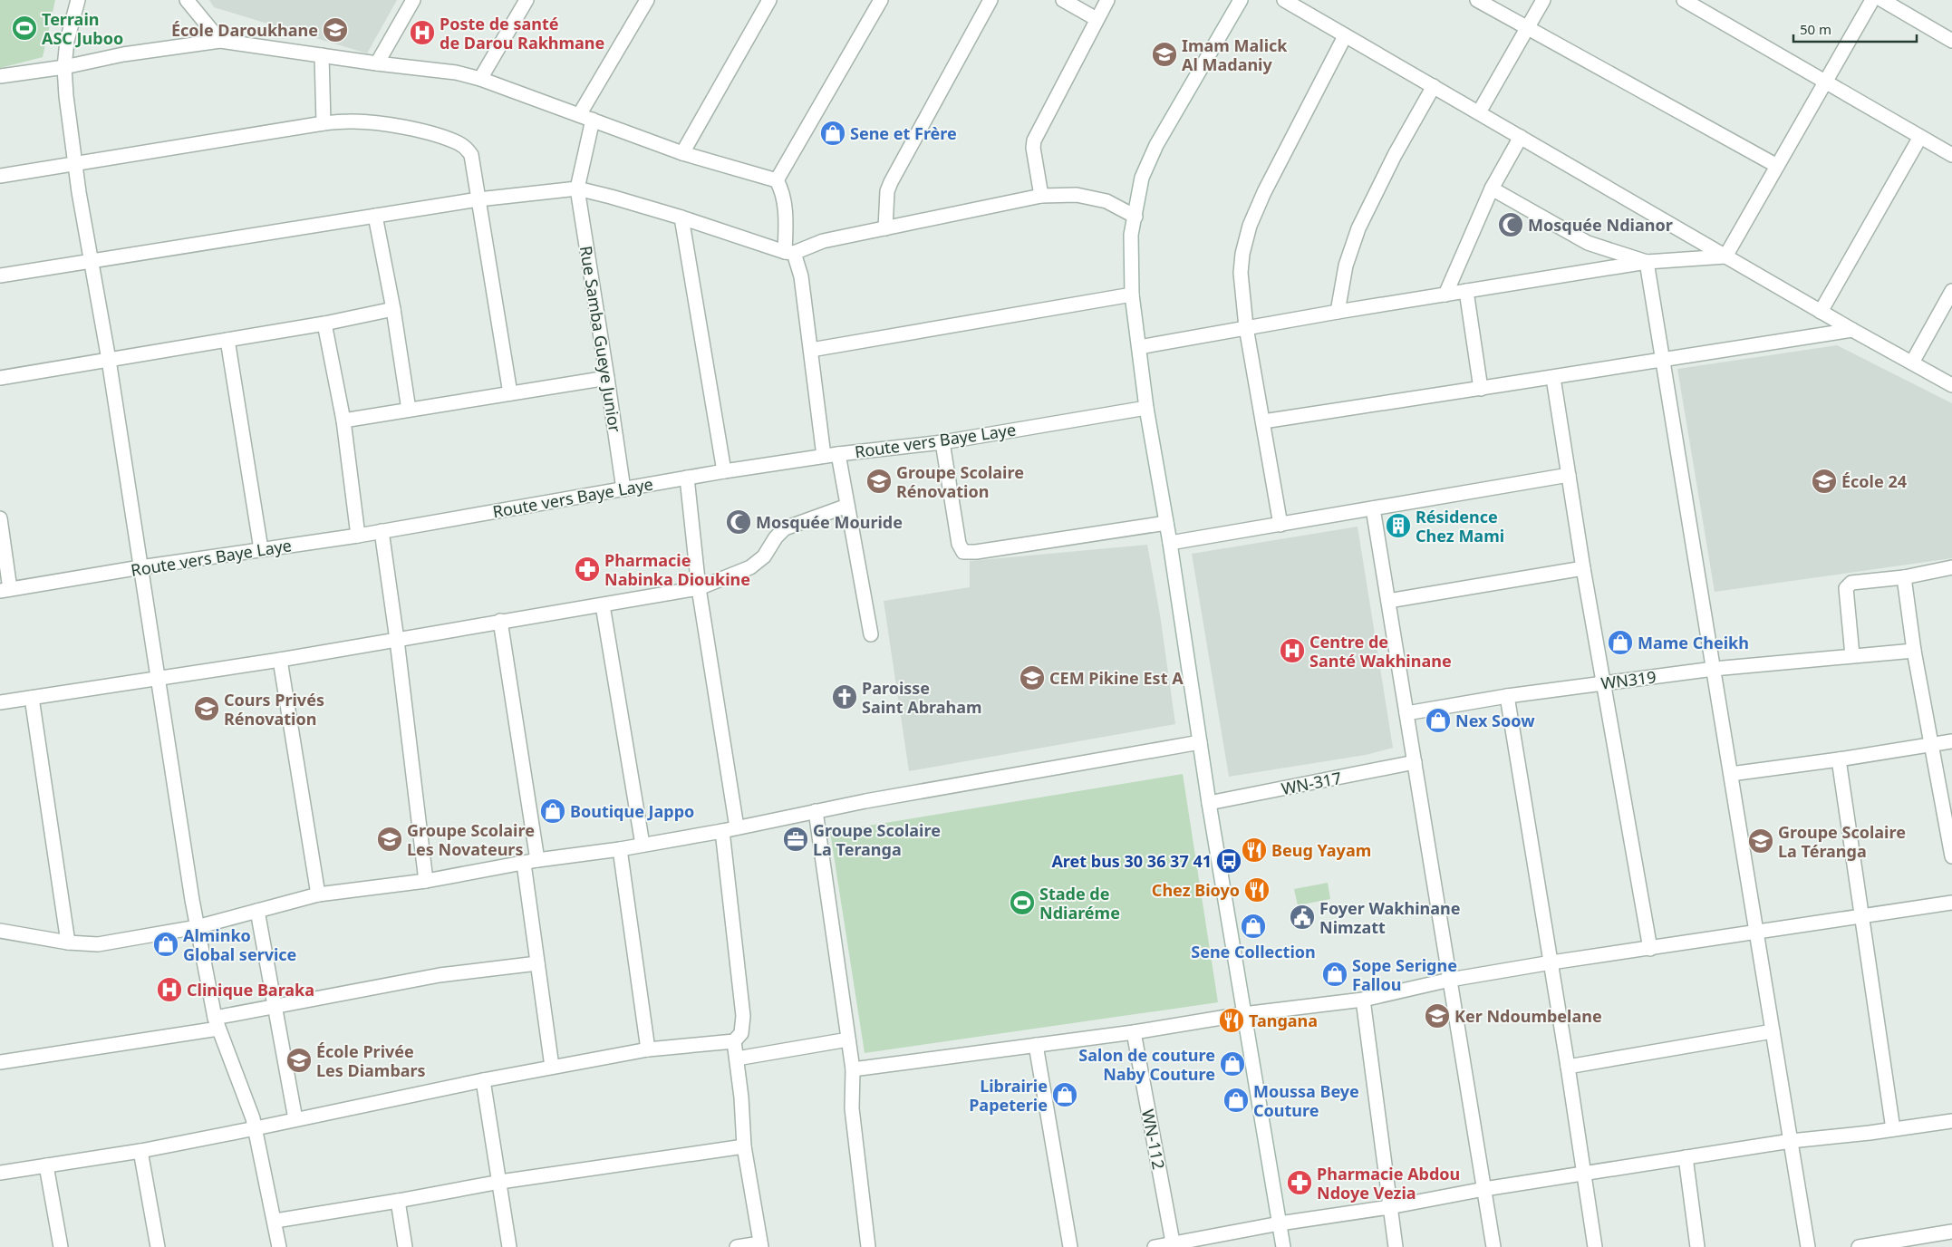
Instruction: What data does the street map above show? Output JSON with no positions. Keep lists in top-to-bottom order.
{
  "streets": {
    "street": [
      "Rue Samba Gueye Junior",
      "Route vers Baye Laye",
      "WN319",
      "WN-317",
      "WN-112"
    ]
  },
  "crossings": [
    ["Rue Samba Gueye Junior", "Route vers Baye Laye"]
  ],
  "places": {
    "sports": ["Terrain ASC Juboo", "Stade de Ndiaréme"],
    "school or university": [
      "École Daroukhane",
      "Imam Malick Al Madaniy",
      "Groupe Scolaire Rénovation",
      "École 24",
      "CEM Pikine Est A",
      "Cours Privés Rénovation",
      "Groupe Scolaire Les Novateurs",
      "Groupe Scolaire La Téranga",
      "Ker Ndoumbelane",
      "École Privée Les Diambars"
    ],
    "hospital": ["Poste de santé de Darou Rakhmane", "Centre de Santé Wakhinane", "Clinique Baraka"],
    "shop": [
      "Sene et Frère",
      "Mame Cheikh",
      "Nex Soow",
      "Boutique Jappo",
      "Sene Collection",
      "Alminko Global service",
      "Sope Serigne Fallou",
      "Salon de couture Naby Couture",
      "Librairie Papeterie",
      "Moussa Beye Couture"
    ],
    "mosque": ["Mosquée Ndianor", "Mosquée Mouride"],
    "building": ["Résidence Chez Mami"],
    "pharmacy": ["Pharmacie Nabinka Dioukine", "Pharmacie Abdou Ndoye Vezia"],
    "church": ["Paroisse Saint Abraham"],
    "office": ["Groupe Scolaire La Teranga"],
    "restaurant": ["Beug Yayam", "Chez Bioyo", "Tangana"],
    "bus stop": ["Aret bus 30 36 37 41"],
    "public building": ["Foyer Wakhinane Nimzatt"]
  },
  "scale_bar": "50 m"
}
